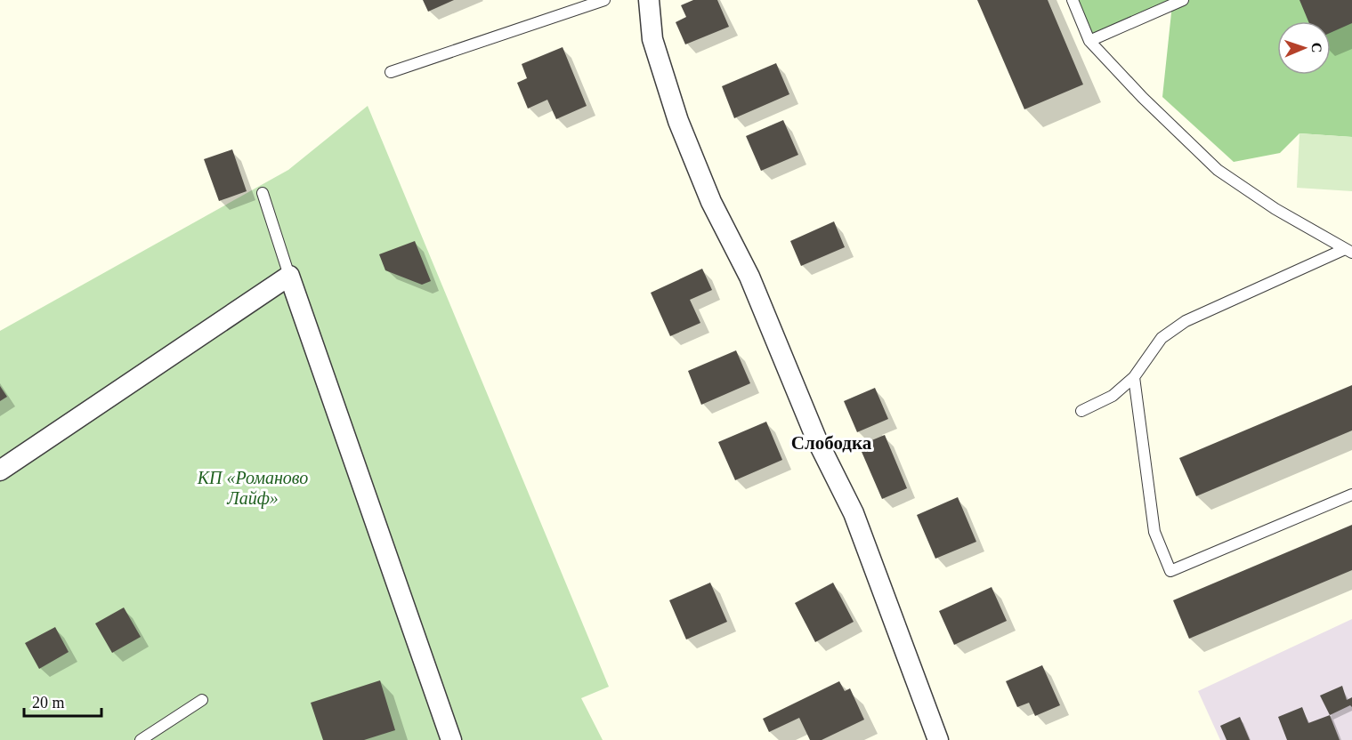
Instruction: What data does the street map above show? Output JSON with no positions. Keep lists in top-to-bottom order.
{
  "districts": ["Слободка"],
  "parks": ["КП «Романово Лайф»"],
  "scale_bar": "20 m",
  "north": "right"
}
